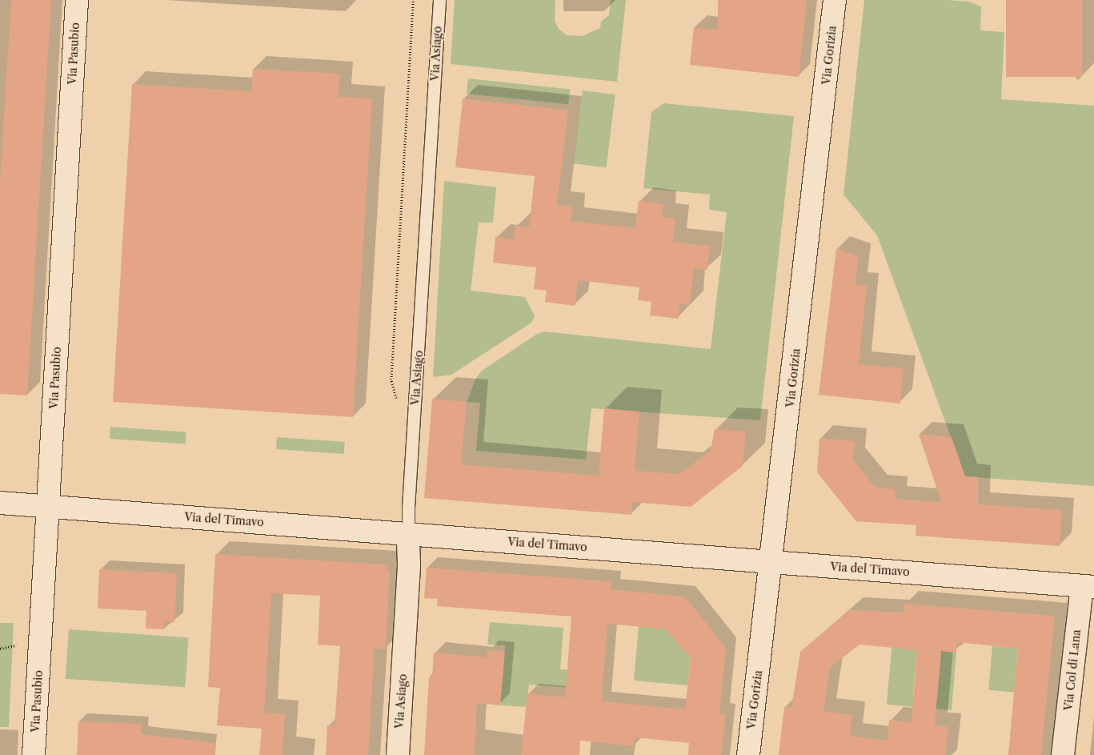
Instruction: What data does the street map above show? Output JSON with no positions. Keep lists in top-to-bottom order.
{
  "streets": {
    "street": [
      "Via Pasubio",
      "Via Asiago",
      "Via Gorizia",
      "Via del Timavo",
      "Via Col di Lana"
    ]
  },
  "crossings": [
    ["Via Pasubio", "Via del Timavo"],
    ["Via Asiago", "Via del Timavo"],
    ["Via Gorizia", "Via del Timavo"],
    ["Via del Timavo", "Via Col di Lana"]
  ]
}
